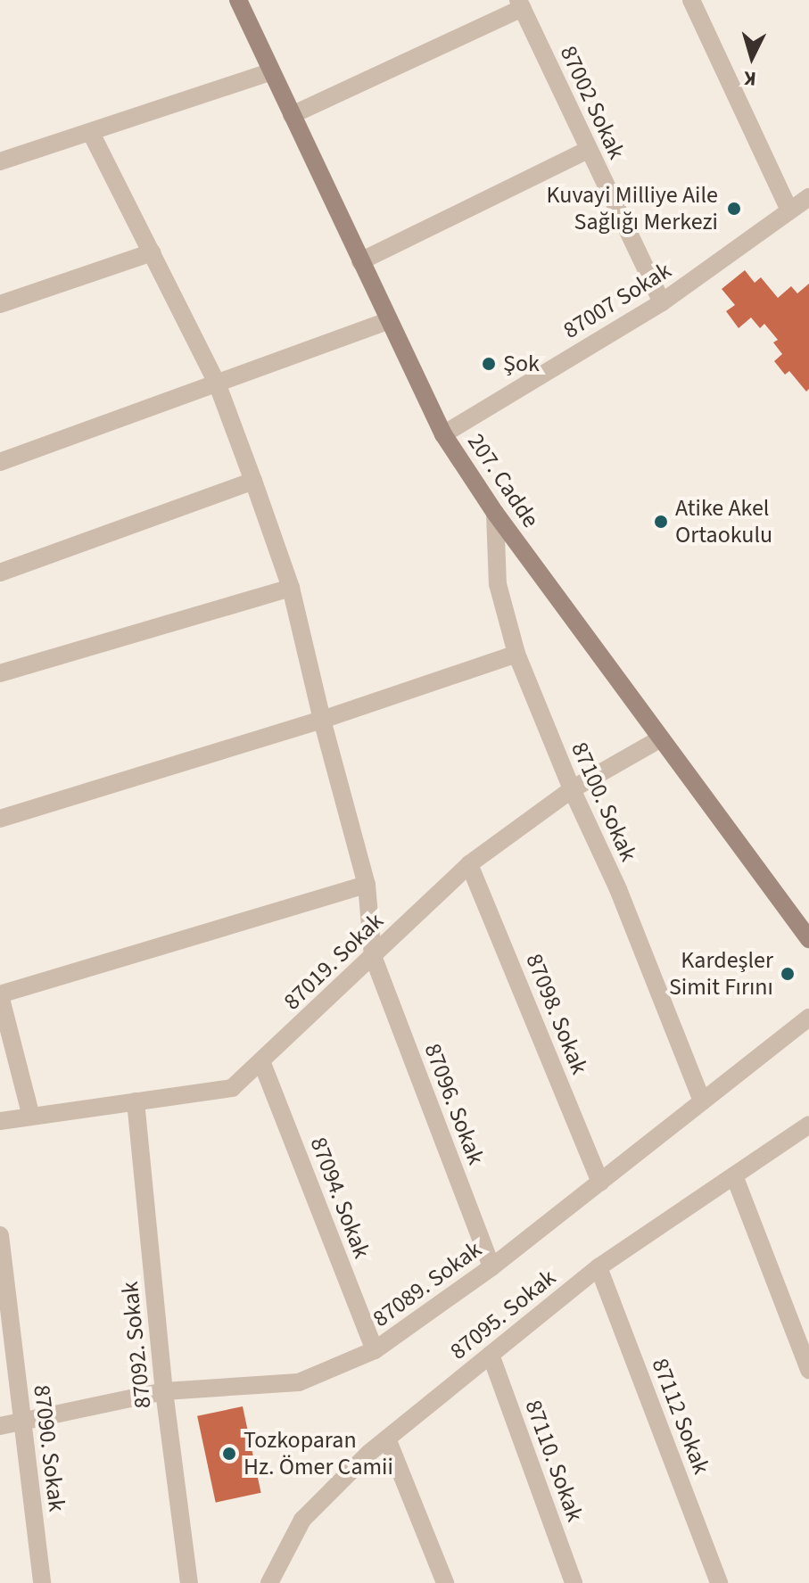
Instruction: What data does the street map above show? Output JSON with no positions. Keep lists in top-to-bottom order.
{
  "streets": {
    "street": [
      "87002 Sokak",
      "87007 Sokak",
      "207. Cadde",
      "87100. Sokak",
      "87019. Sokak",
      "87098. Sokak",
      "87096. Sokak",
      "87094. Sokak",
      "87089. Sokak",
      "87095. Sokak",
      "87092. Sokak",
      "87112 Sokak",
      "87090. Sokak",
      "87110. Sokak"
    ]
  },
  "crossings": [
    ["87002 Sokak", "87007 Sokak"],
    ["87007 Sokak", "207. Cadde"],
    ["207. Cadde", "87100. Sokak"],
    ["207. Cadde", "87019. Sokak"],
    ["87100. Sokak", "87019. Sokak"],
    ["87100. Sokak", "87089. Sokak"],
    ["87019. Sokak", "87098. Sokak"],
    ["87019. Sokak", "87096. Sokak"],
    ["87019. Sokak", "87094. Sokak"],
    ["87019. Sokak", "87092. Sokak"],
    ["87098. Sokak", "87089. Sokak"],
    ["87096. Sokak", "87089. Sokak"],
    ["87094. Sokak", "87089. Sokak"],
    ["87089. Sokak", "87092. Sokak"],
    ["87089. Sokak", "87090. Sokak"],
    ["87095. Sokak", "87112 Sokak"],
    ["87095. Sokak", "87110. Sokak"]
  ],
  "places": [
    "Kuvayi Milliye Aile Sağlığı Merkezi",
    "Şok",
    "Atike Akel Ortaokulu",
    "Kardeşler Simit Fırını",
    "Tozkoparan Hz. Ömer Camii"
  ],
  "north": "bottom"
}
